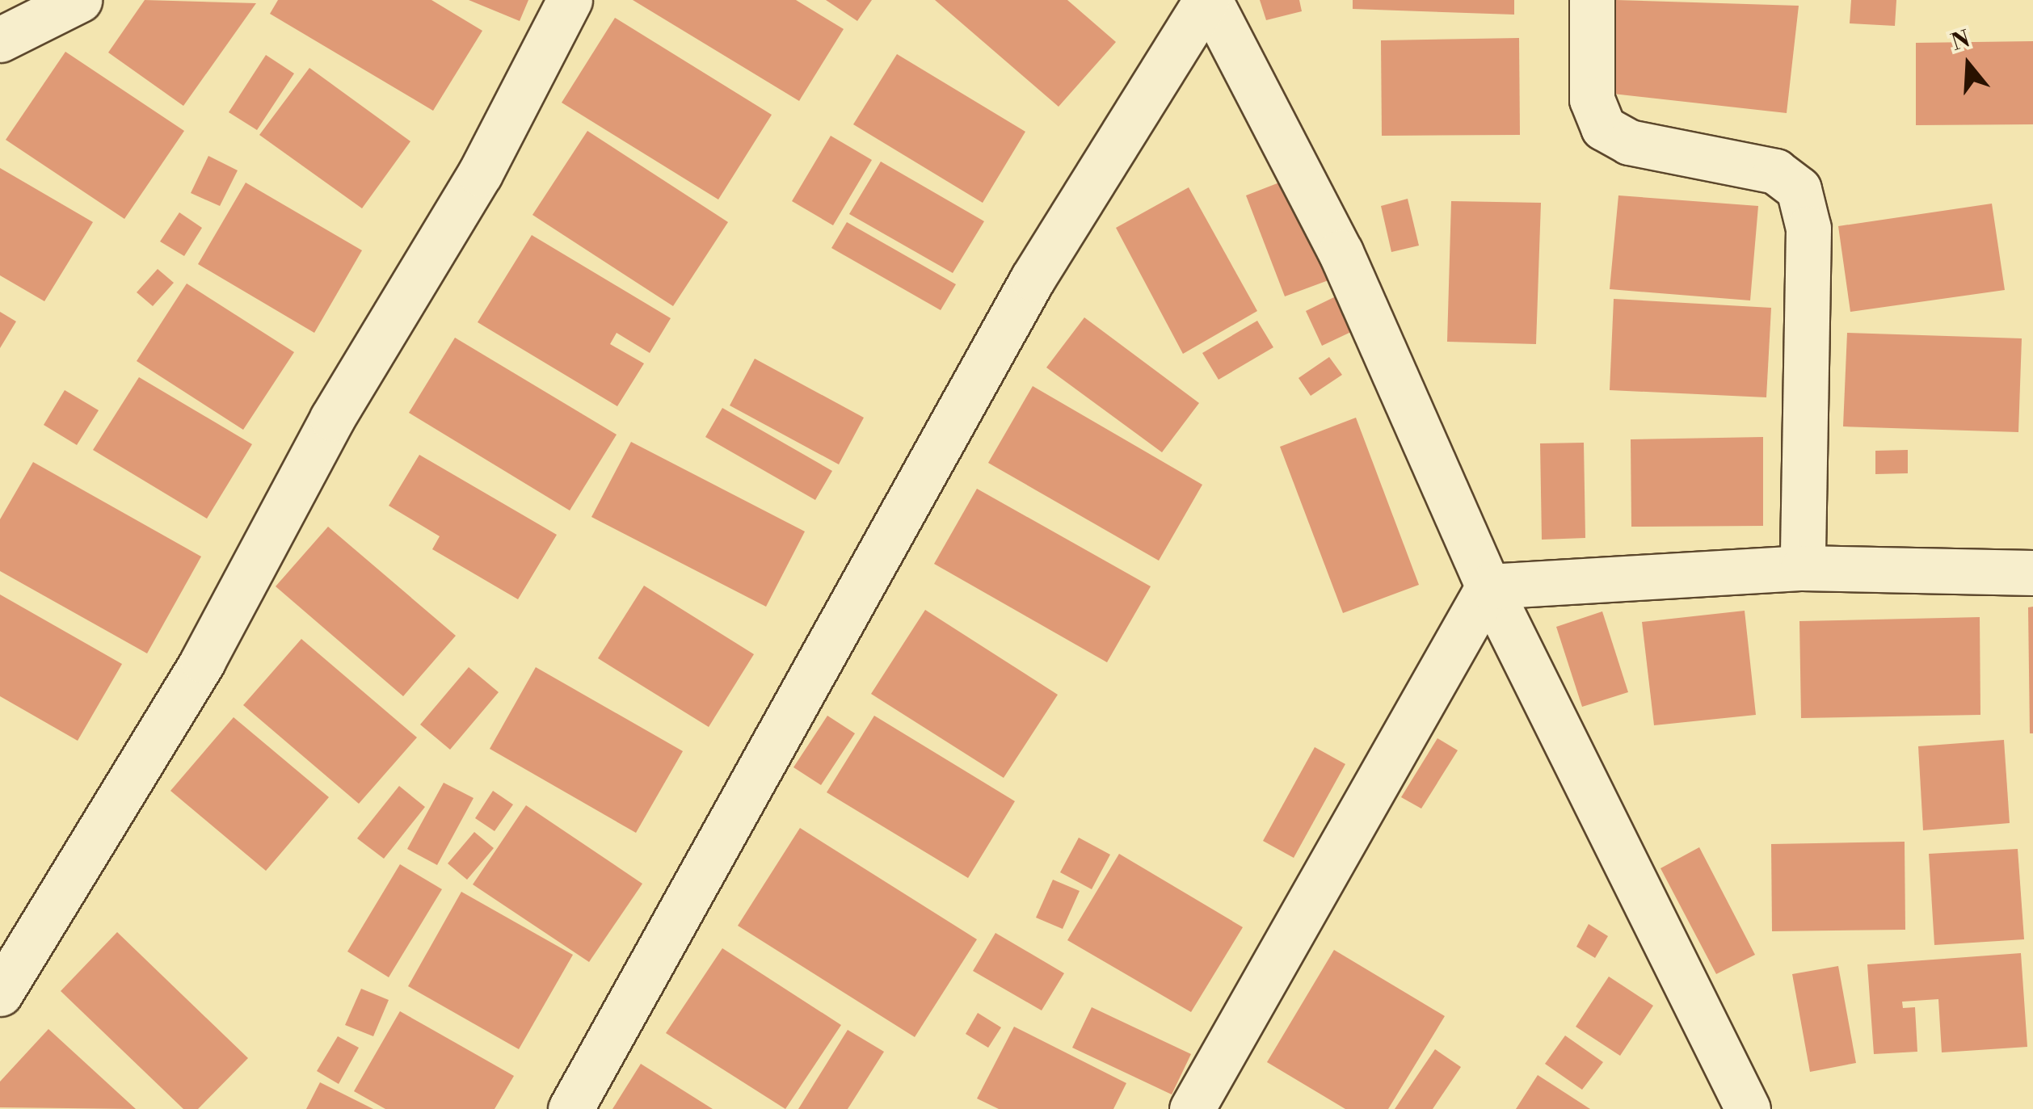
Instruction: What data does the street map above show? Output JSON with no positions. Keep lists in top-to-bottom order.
{
  "north": "top"
}
